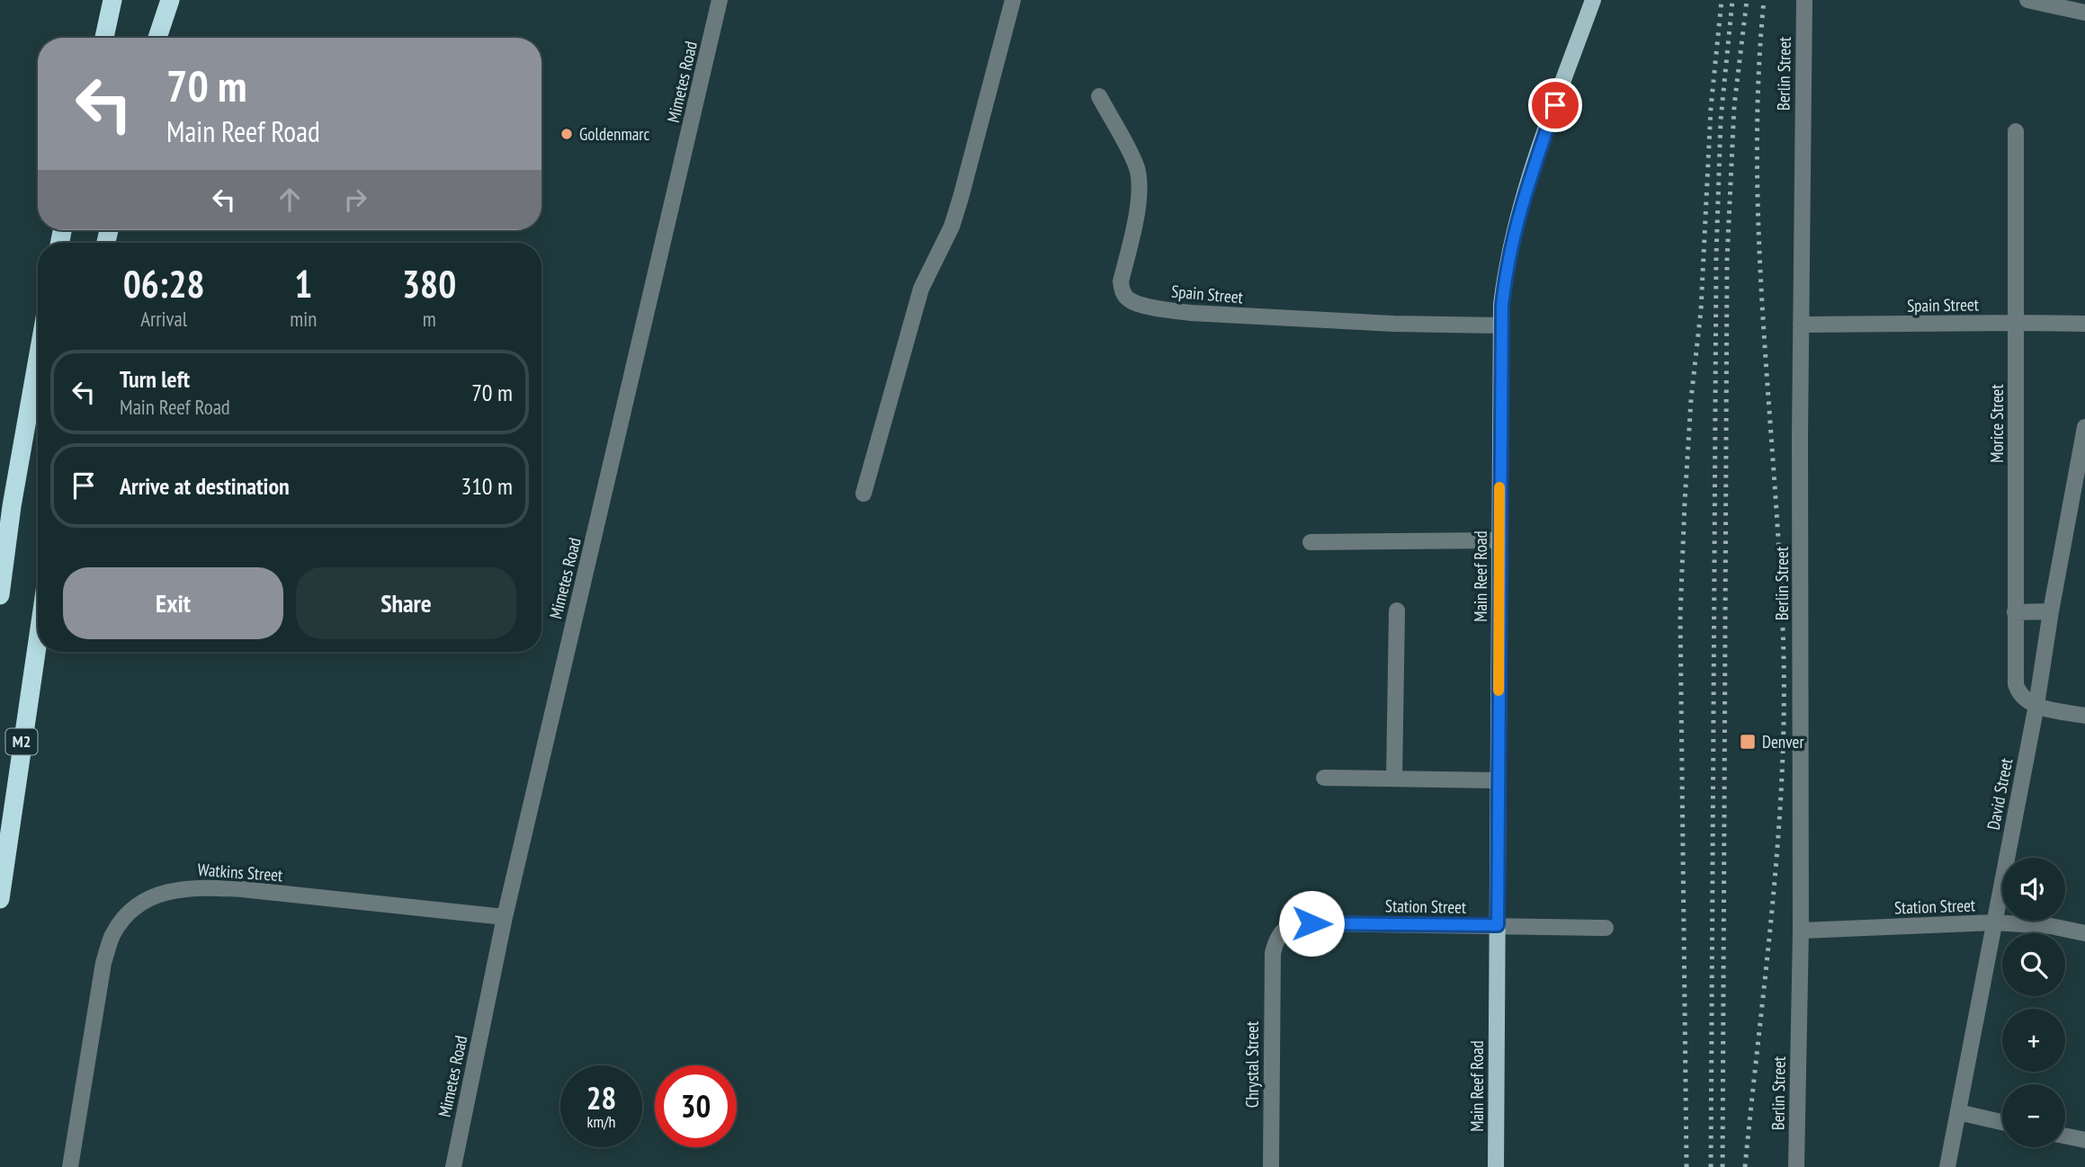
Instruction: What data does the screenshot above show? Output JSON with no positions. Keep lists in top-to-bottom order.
{
  "streets": {
    "highway": ["M2"],
    "main road": ["Main Reef Road"],
    "street": [
      "Berlin Street",
      "Mimetes Road",
      "Spain Street",
      "Morice Street",
      "David Street",
      "Watkins Street",
      "Station Street",
      "Chrystal Street"
    ]
  },
  "crossings": [
    ["Berlin Street", "Spain Street"],
    ["Berlin Street", "Station Street"],
    ["Mimetes Road", "Watkins Street"],
    ["Spain Street", "Morice Street"],
    ["Spain Street", "Main Reef Road"],
    ["Morice Street", "David Street"],
    ["Main Reef Road", "Station Street"],
    ["David Street", "Station Street"],
    ["Station Street", "Chrystal Street"]
  ],
  "places": {
    "other": ["Goldenmarc"],
    "transit": ["Denver"]
  },
  "page": {
    "turn": ["70 m", "Main Reef Road"],
    "eta": [
      "06:28",
      "Arrival",
      "1",
      "min",
      "380",
      "m"
    ],
    "list": [
      {
        "name": "Turn left",
        "note": "Main Reef Road",
        "value": "70 m"
      },
      {
        "name": "Arrive at destination",
        "value": "310 m"
      }
    ],
    "buttons": ["Exit", "Share"],
    "map_buttons": ["+", "−"],
    "speed": "28 km/h",
    "limit": "30"
  }
}
